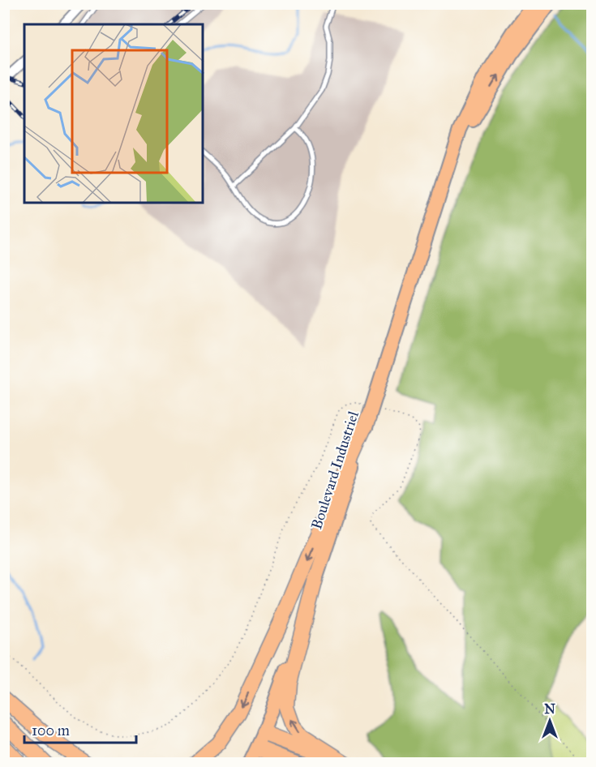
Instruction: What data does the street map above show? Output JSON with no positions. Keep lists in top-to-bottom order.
{
  "streets": {
    "highway": ["Boulevard Industriel"]
  },
  "scale_bar": "100 m",
  "north": "top"
}
